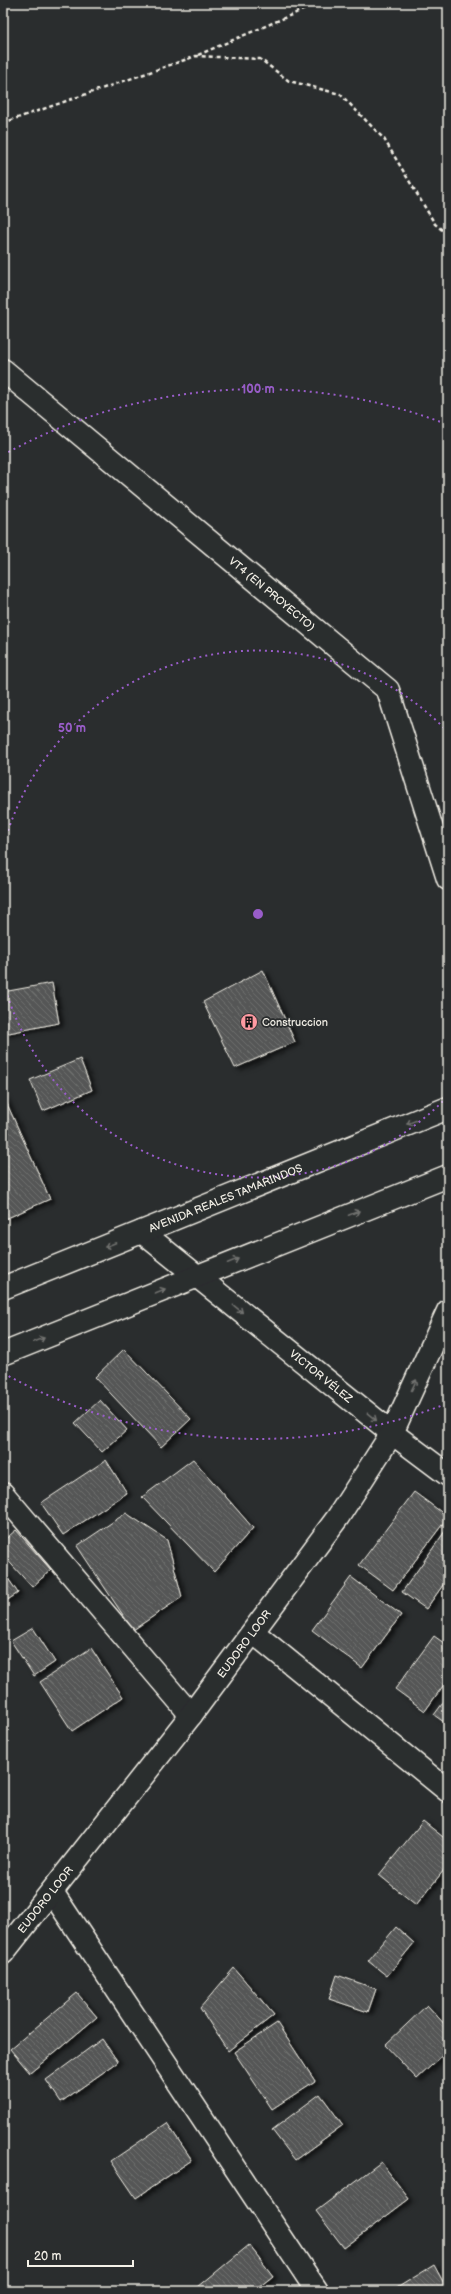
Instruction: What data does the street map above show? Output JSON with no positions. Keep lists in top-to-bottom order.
{
  "streets": {
    "street": [
      "VT4 (EN PROYECTO)",
      "AVENIDA REALES TAMARINDOS",
      "VICTOR VÉLEZ",
      "EUDORO LOOR"
    ]
  },
  "crossings": [
    ["AVENIDA REALES TAMARINDOS", "VICTOR VÉLEZ"],
    ["VICTOR VÉLEZ", "EUDORO LOOR"]
  ],
  "one_way": ["VICTOR VÉLEZ"],
  "places": {
    "building": ["Construccion"]
  },
  "scale_bar": "20 m",
  "rings": ["100 m", "50 m"]
}
